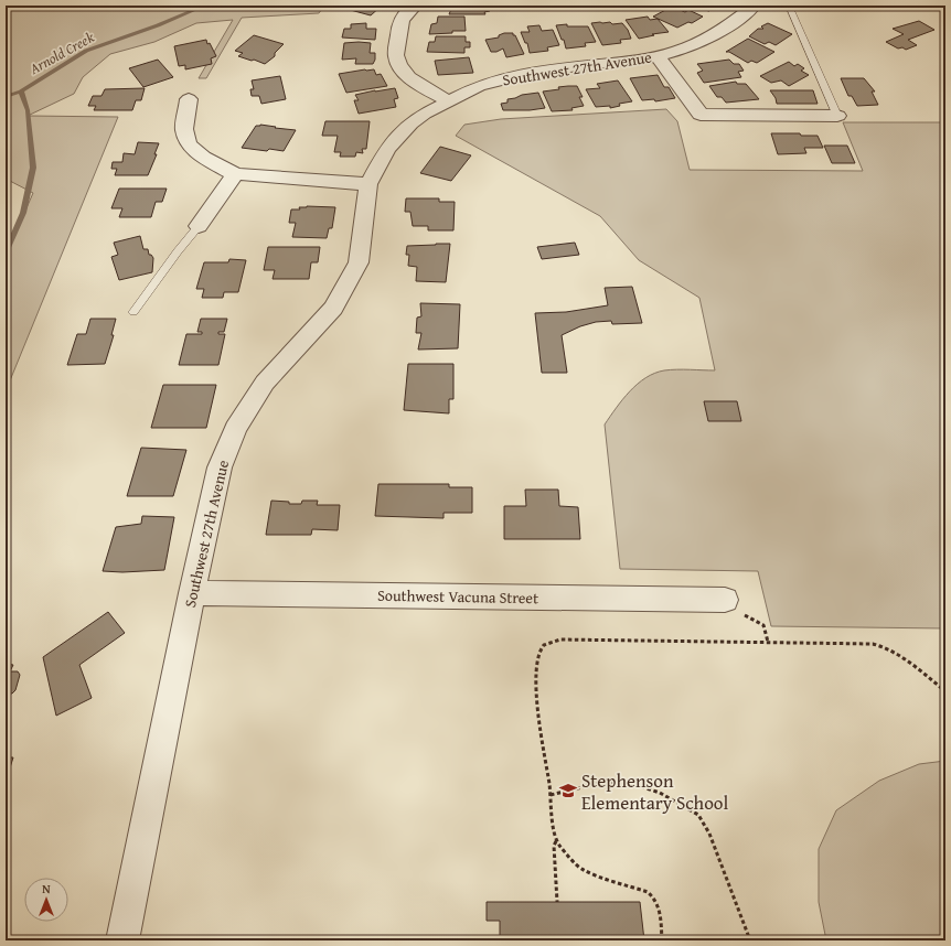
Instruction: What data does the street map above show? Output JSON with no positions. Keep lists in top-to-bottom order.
{
  "streets": {
    "street": ["Southwest 27th Avenue", "Southwest Vacuna Street"]
  },
  "crossings": [
    ["Southwest 27th Avenue", "Southwest Vacuna Street"]
  ],
  "water": ["Arnold Creek"],
  "places": {
    "school or university": ["Stephenson Elementary School"]
  },
  "north": "top"
}
